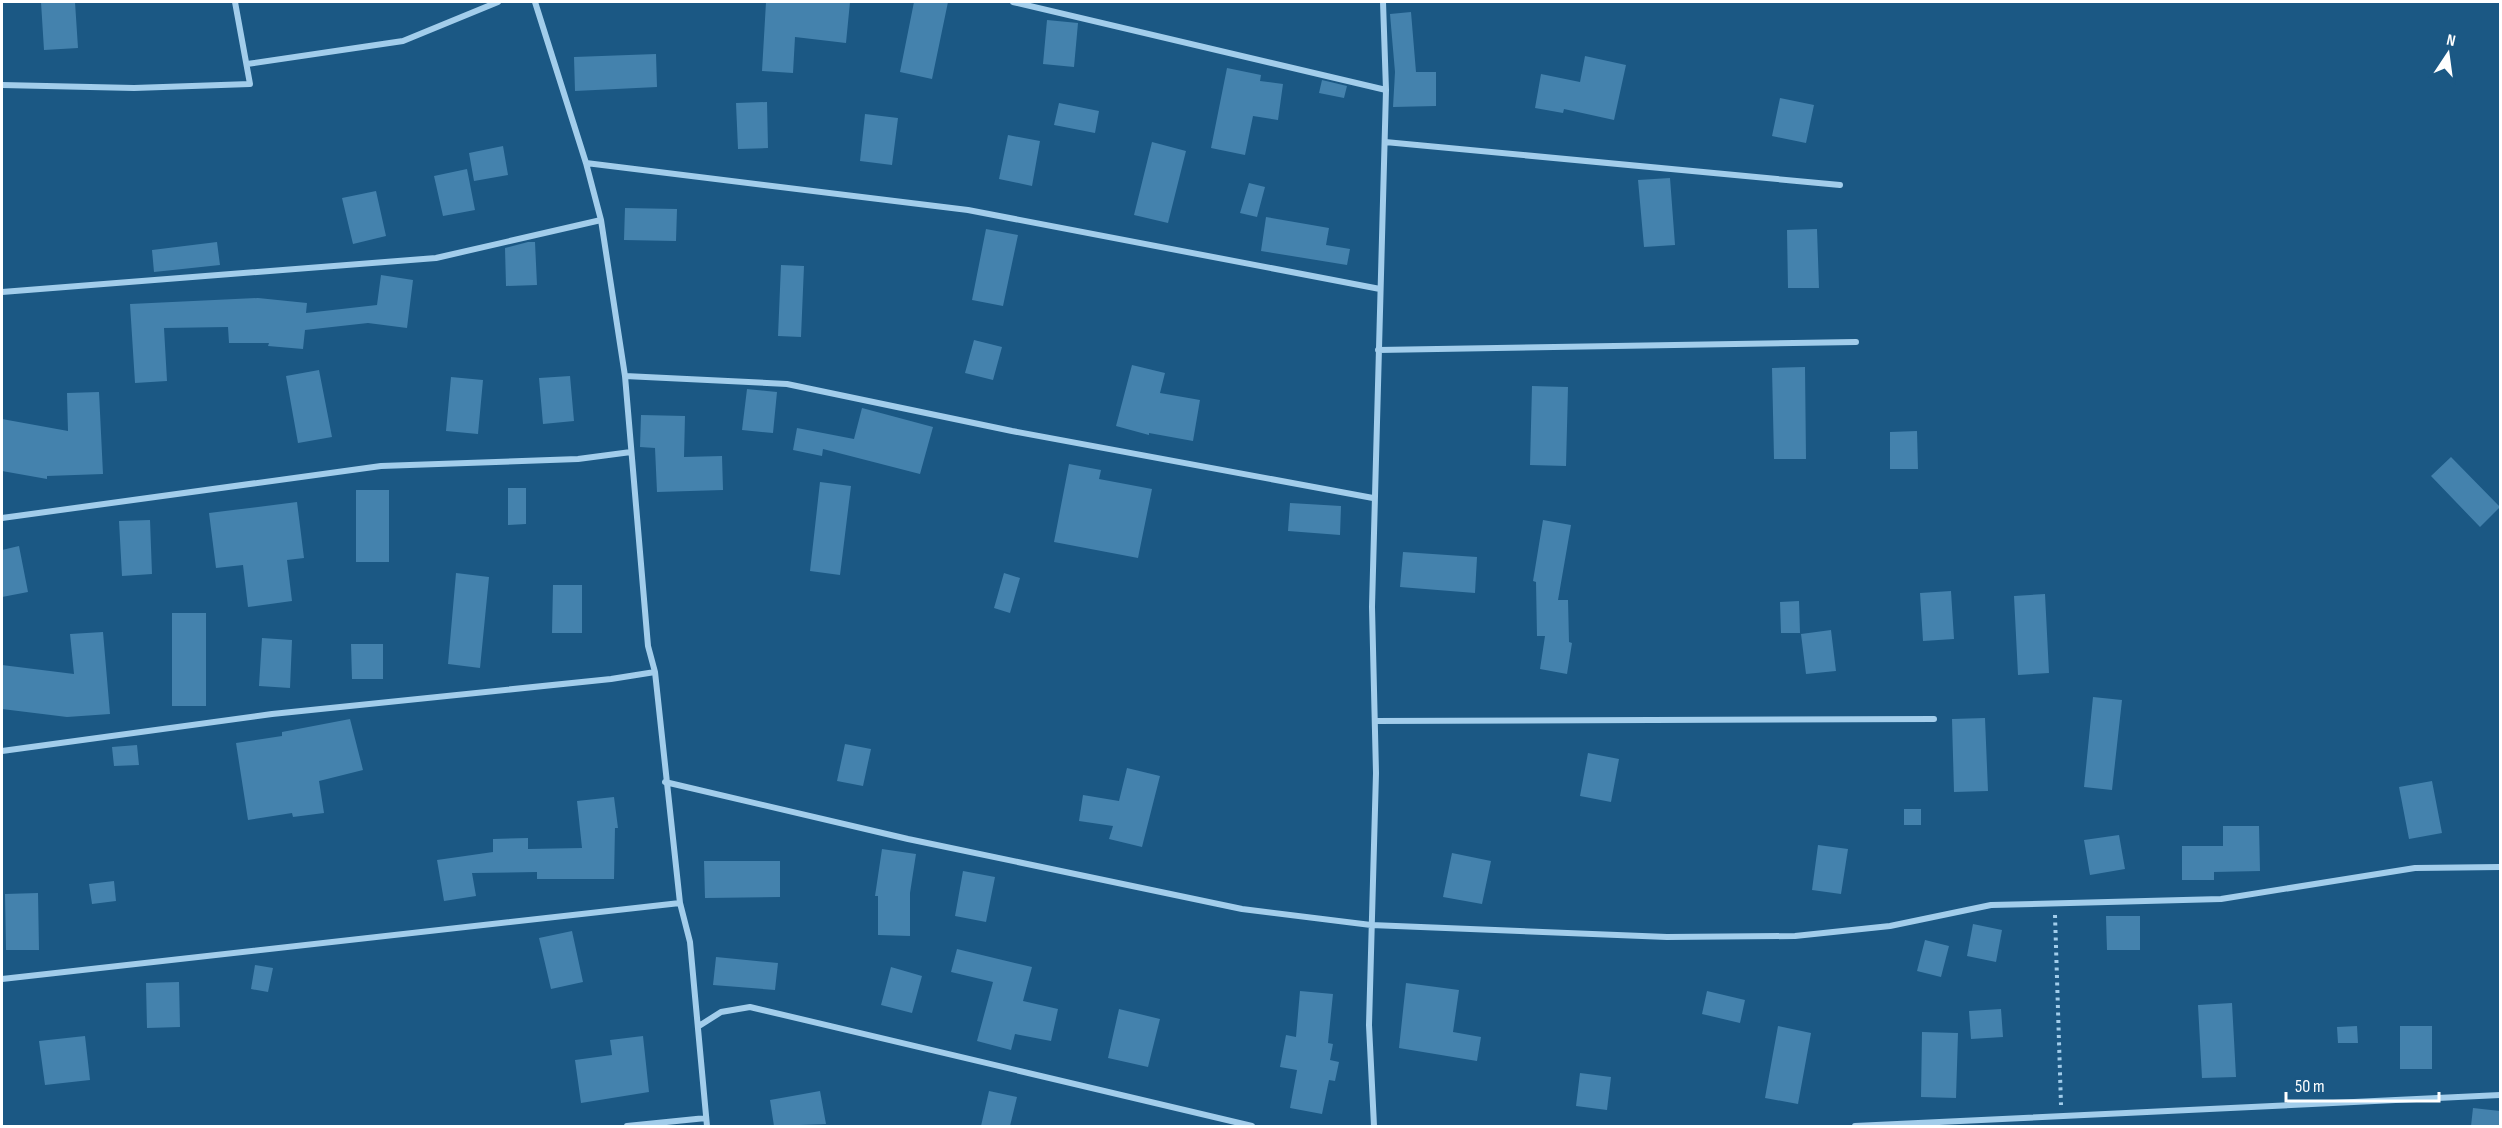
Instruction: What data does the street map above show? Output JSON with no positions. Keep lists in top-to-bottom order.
{
  "scale_bar": "50 m",
  "north": "top"
}
